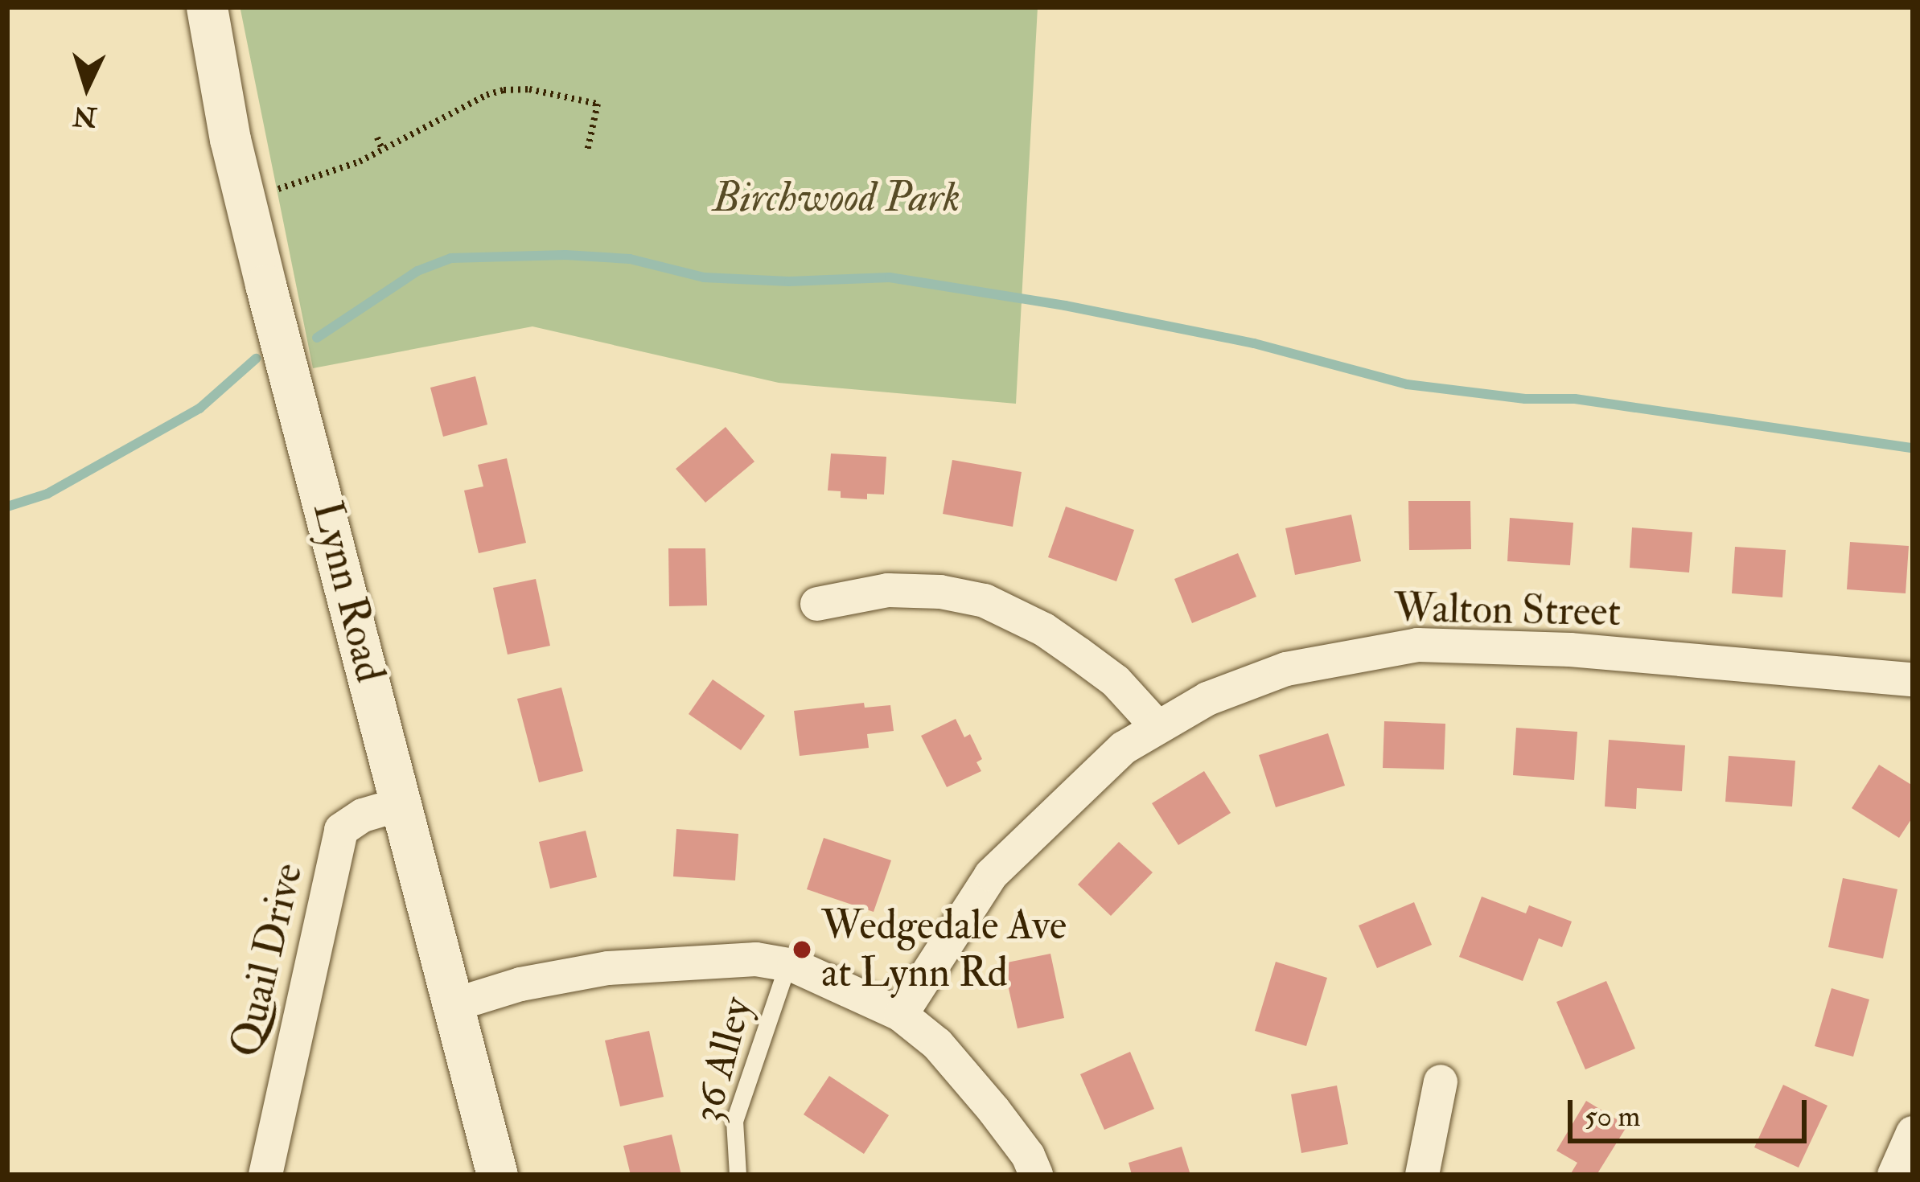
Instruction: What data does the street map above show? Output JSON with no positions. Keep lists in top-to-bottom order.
{
  "streets": {
    "street": ["Lynn Road", "Walton Street", "Quail Drive"],
    "lane": ["36 Alley"]
  },
  "crossings": [
    ["Lynn Road", "Quail Drive"]
  ],
  "parks": ["Birchwood Park"],
  "places": ["Wedgedale Ave at Lynn Rd"],
  "scale_bar": "50 m",
  "north": "bottom"
}
